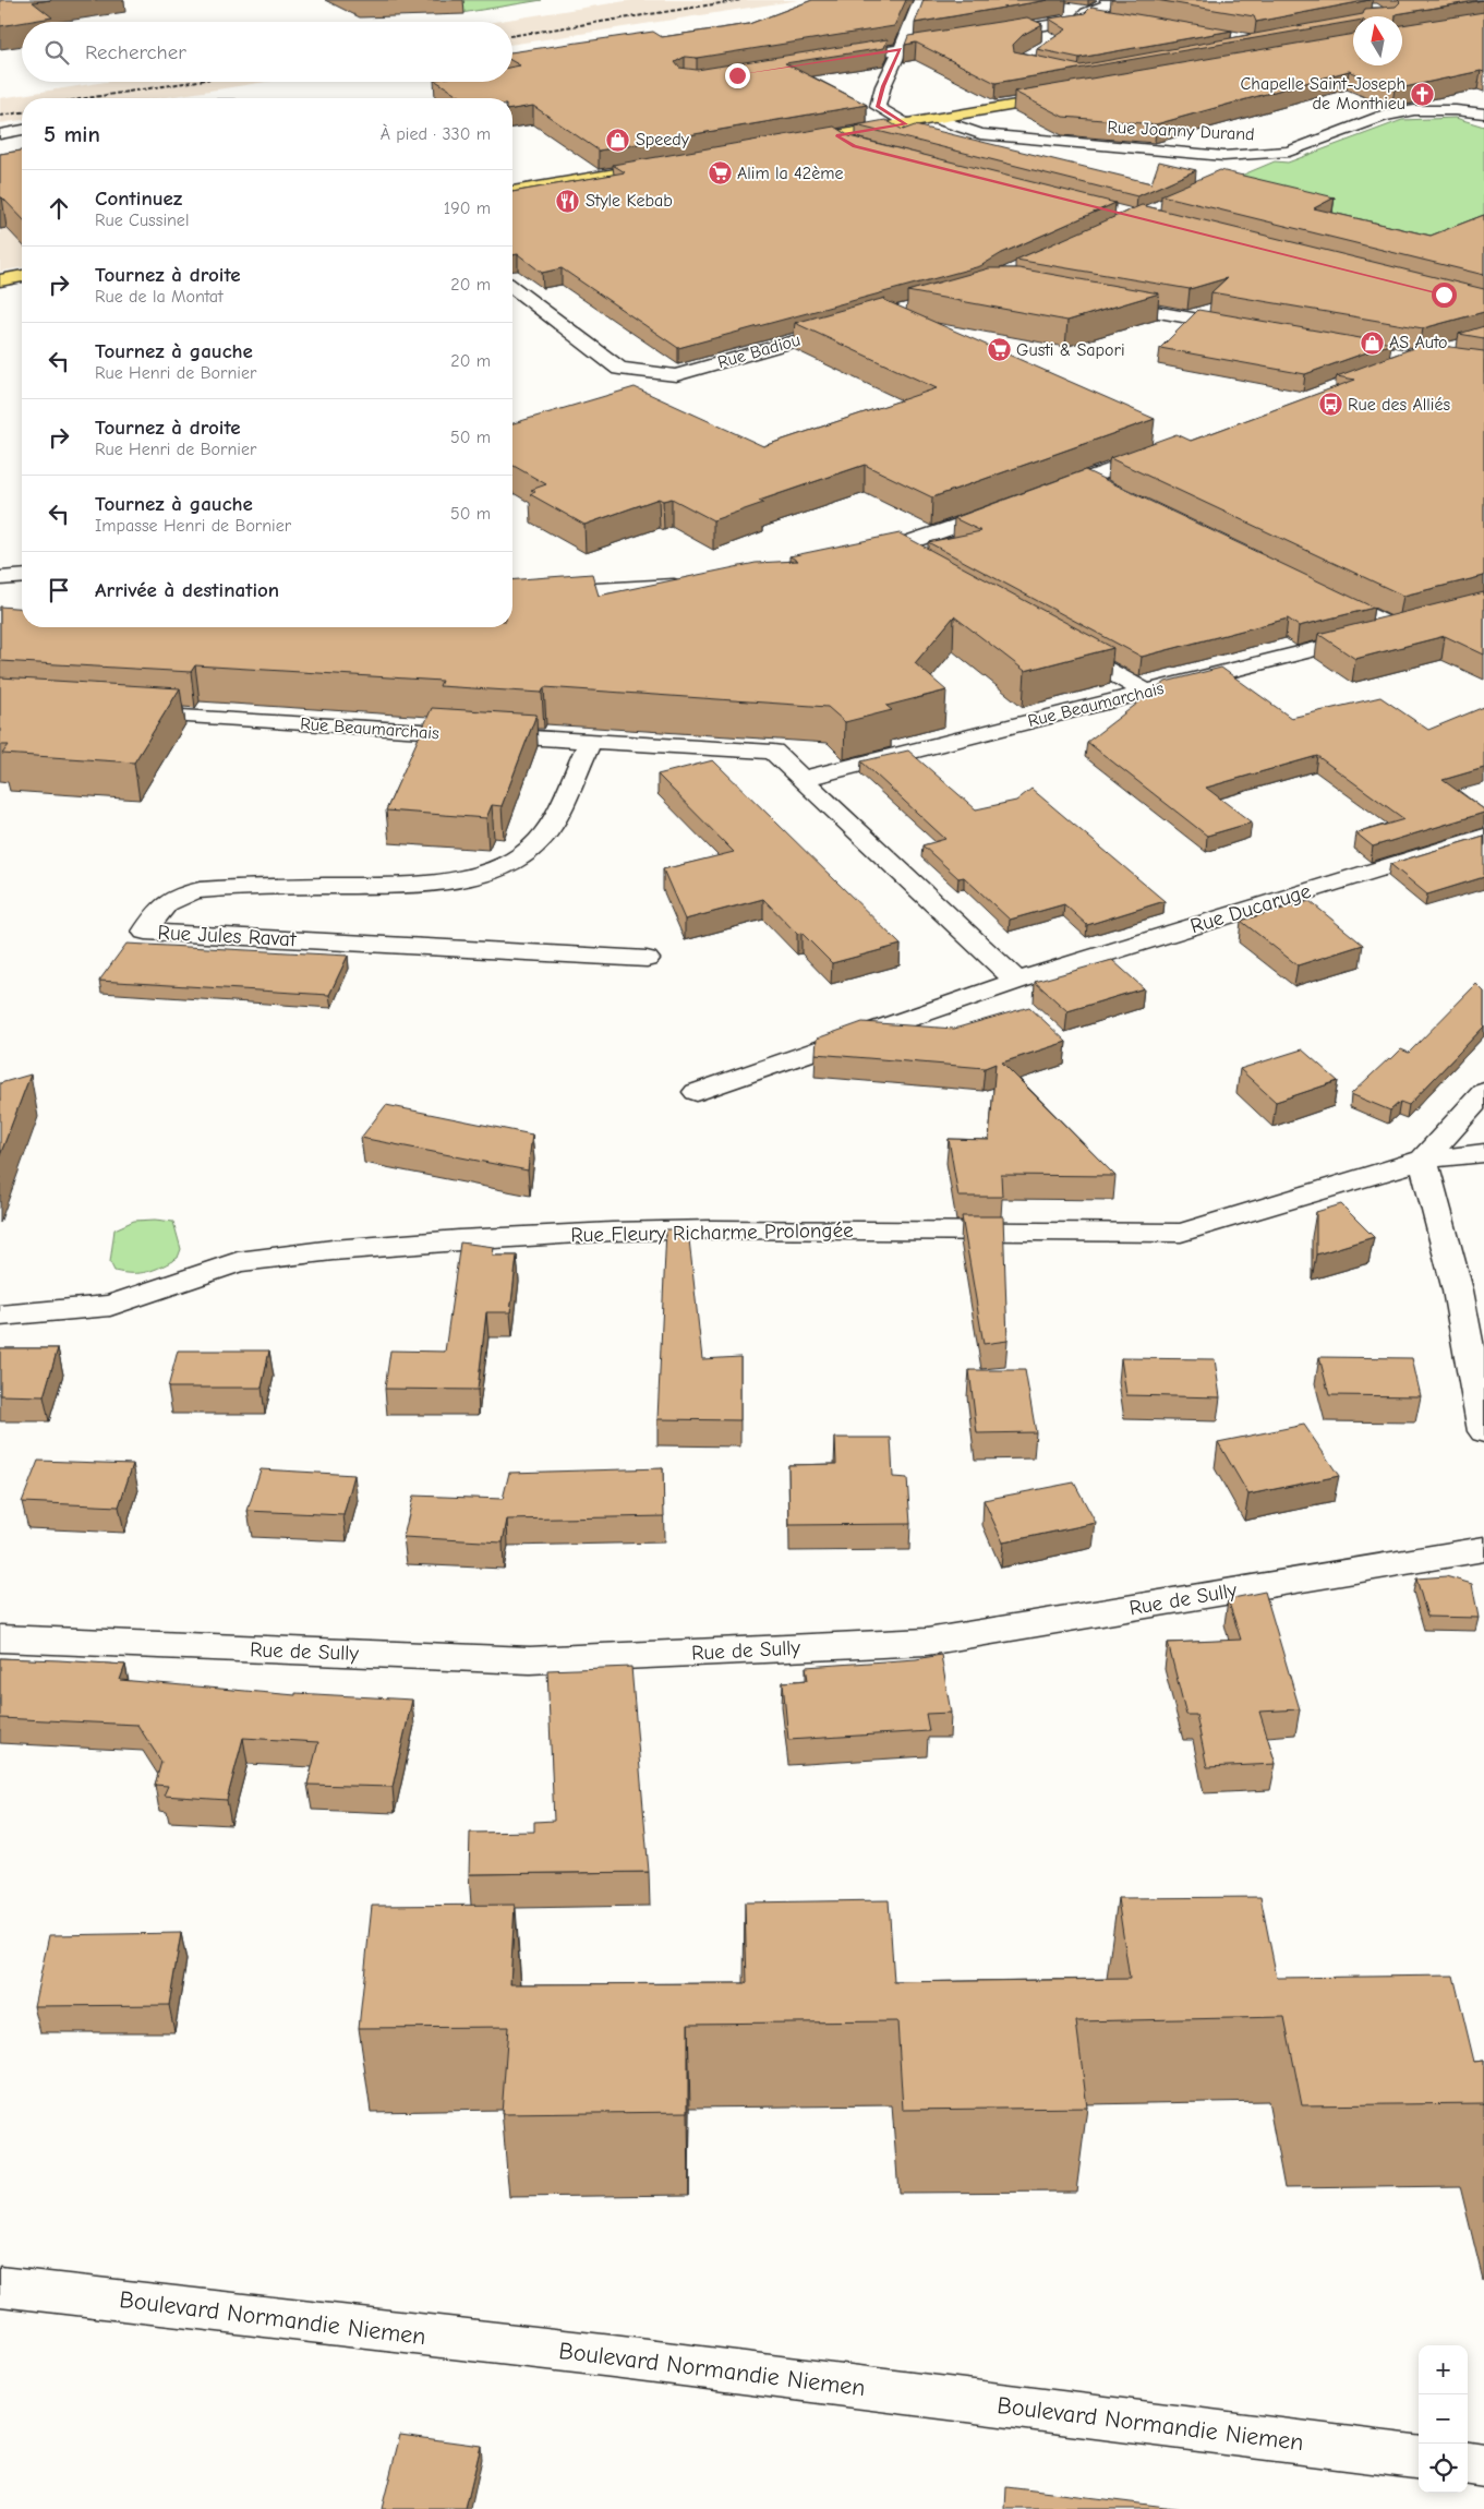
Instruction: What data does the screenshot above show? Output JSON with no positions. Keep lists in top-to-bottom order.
{
  "streets": {
    "street": [
      "Rue Joanny Durand",
      "Rue Badiou",
      "Rue Beaumarchais",
      "Rue Ducaruge",
      "Rue Jules Ravat",
      "Rue Fleury Richarme Prolongée",
      "Rue de Sully",
      "Boulevard Normandie Niemen"
    ]
  },
  "crossings": [
    ["Rue Beaumarchais", "Rue Jules Ravat"]
  ],
  "places": {
    "church": ["Chapelle Saint-Joseph de Monthieu"],
    "shop": ["Speedy", "AS Auto"],
    "supermarket": ["Alim la 42ème", "Gusti & Sapori"],
    "restaurant": ["Style Kebab"],
    "bus stop": ["Rue des Alliés"]
  },
  "north": "top",
  "page": {
    "search": "Rechercher",
    "heading": ["5 min", "À pied · 330 m"],
    "list": [
      ["Continuez", "Rue Cussinel", "190 m"],
      ["Tournez à droite", "Rue de la Montat", "20 m"],
      ["Tournez à gauche", "Rue Henri de Bornier", "20 m"],
      ["Tournez à droite", "Rue Henri de Bornier", "50 m"],
      ["Tournez à gauche", "Impasse Henri de Bornier", "50 m"],
      "Arrivée à destination"
    ],
    "map_buttons": ["+", "−"]
  }
}
